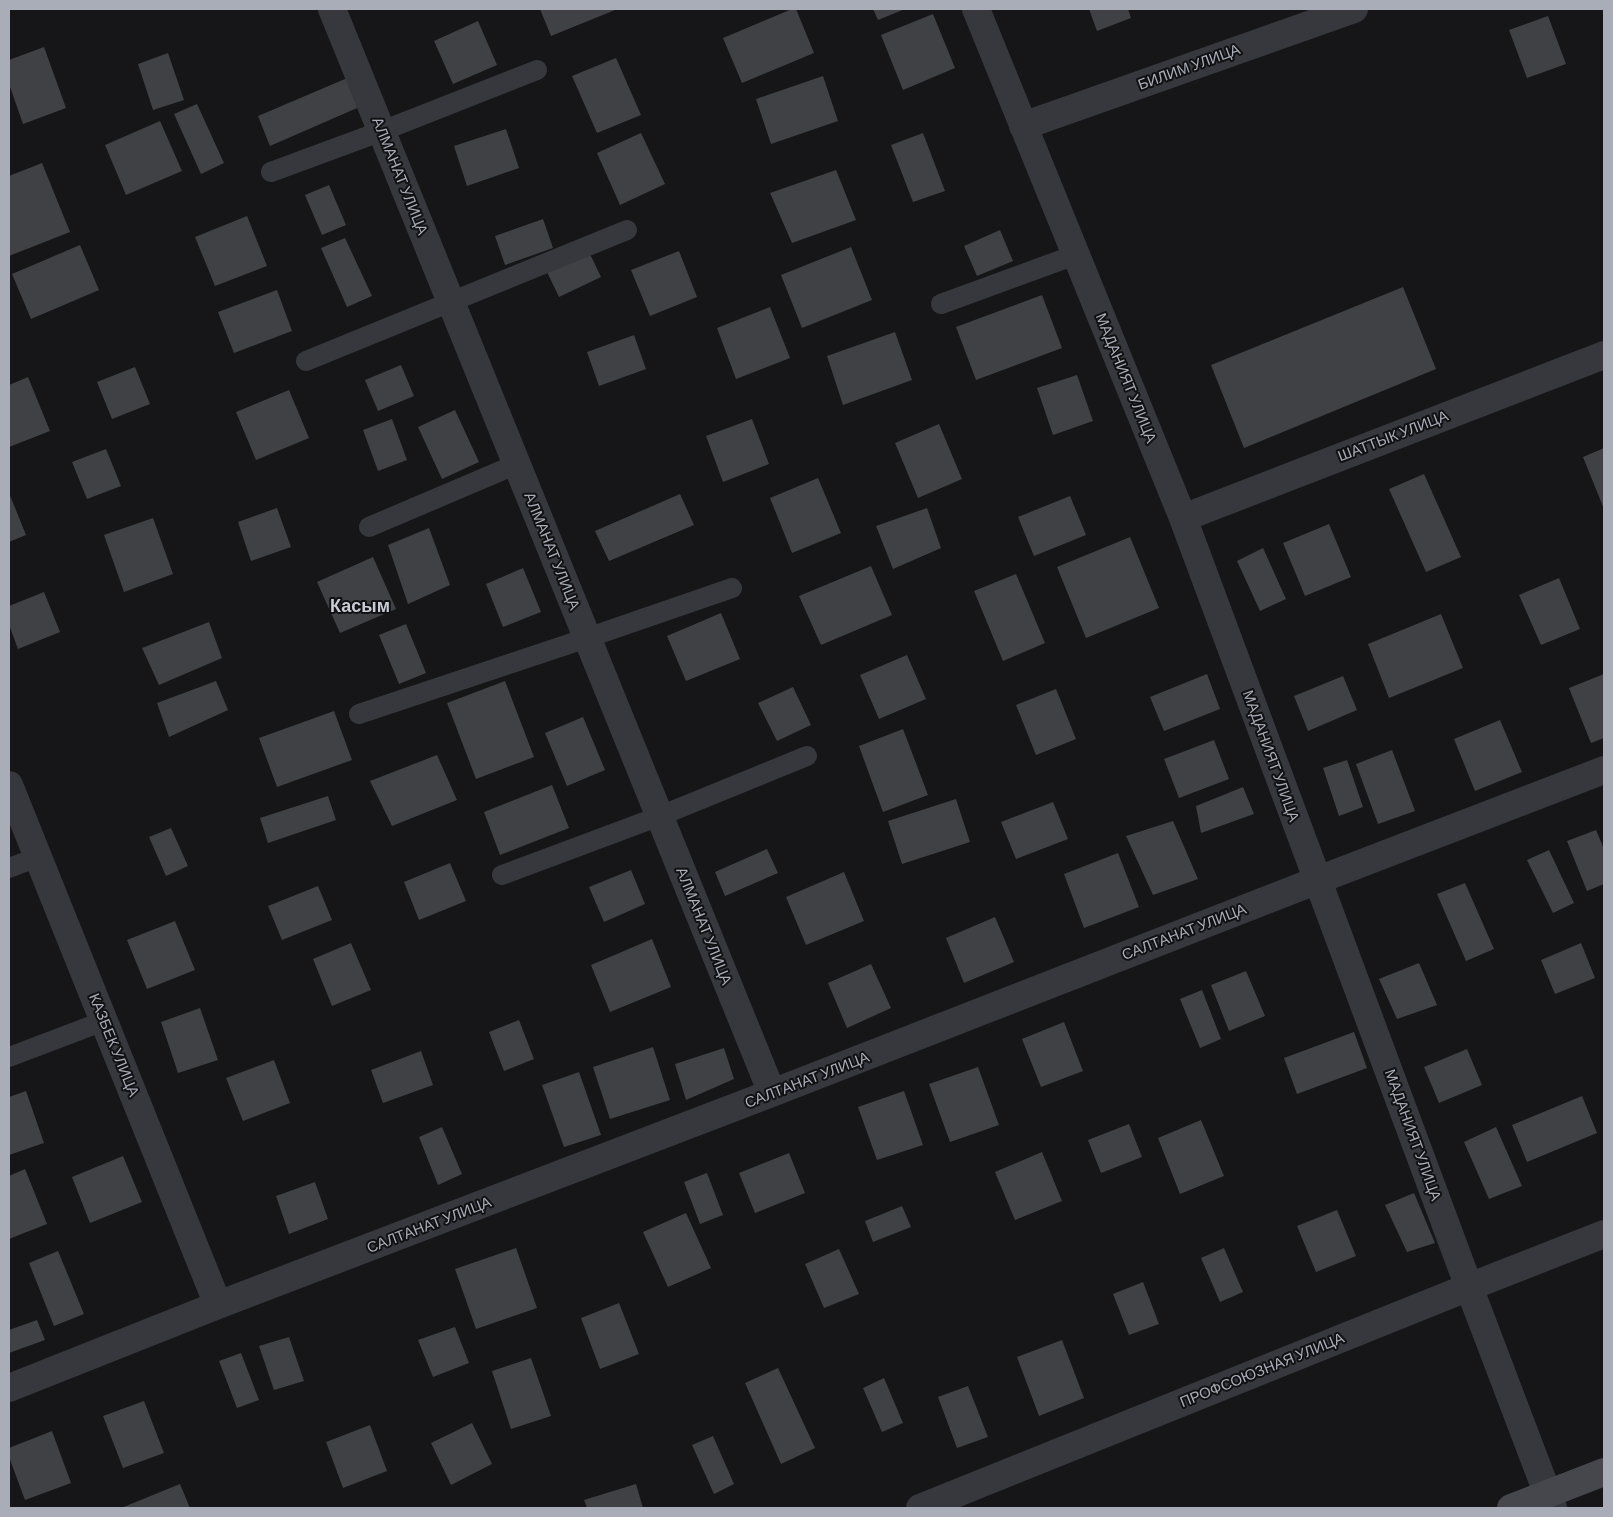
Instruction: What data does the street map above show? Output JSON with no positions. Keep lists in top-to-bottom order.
{
  "streets": {
    "street": [
      "БИЛИМ УЛИЦА",
      "АЛМАНАТ УЛИЦА",
      "МАДАНИЯТ УЛИЦА",
      "ШАТТЫК УЛИЦА",
      "САЛТАНАТ УЛИЦА",
      "КАЗБЕК УЛИЦА",
      "ПРОФСОЮЗНАЯ УЛИЦА"
    ]
  },
  "crossings": [
    ["БИЛИМ УЛИЦА", "МАДАНИЯТ УЛИЦА"],
    ["АЛМАНАТ УЛИЦА", "САЛТАНАТ УЛИЦА"],
    ["МАДАНИЯТ УЛИЦА", "ШАТТЫК УЛИЦА"],
    ["МАДАНИЯТ УЛИЦА", "САЛТАНАТ УЛИЦА"],
    ["МАДАНИЯТ УЛИЦА", "ПРОФСОЮЗНАЯ УЛИЦА"],
    ["САЛТАНАТ УЛИЦА", "КАЗБЕК УЛИЦА"]
  ],
  "districts": ["Касым"]
}
